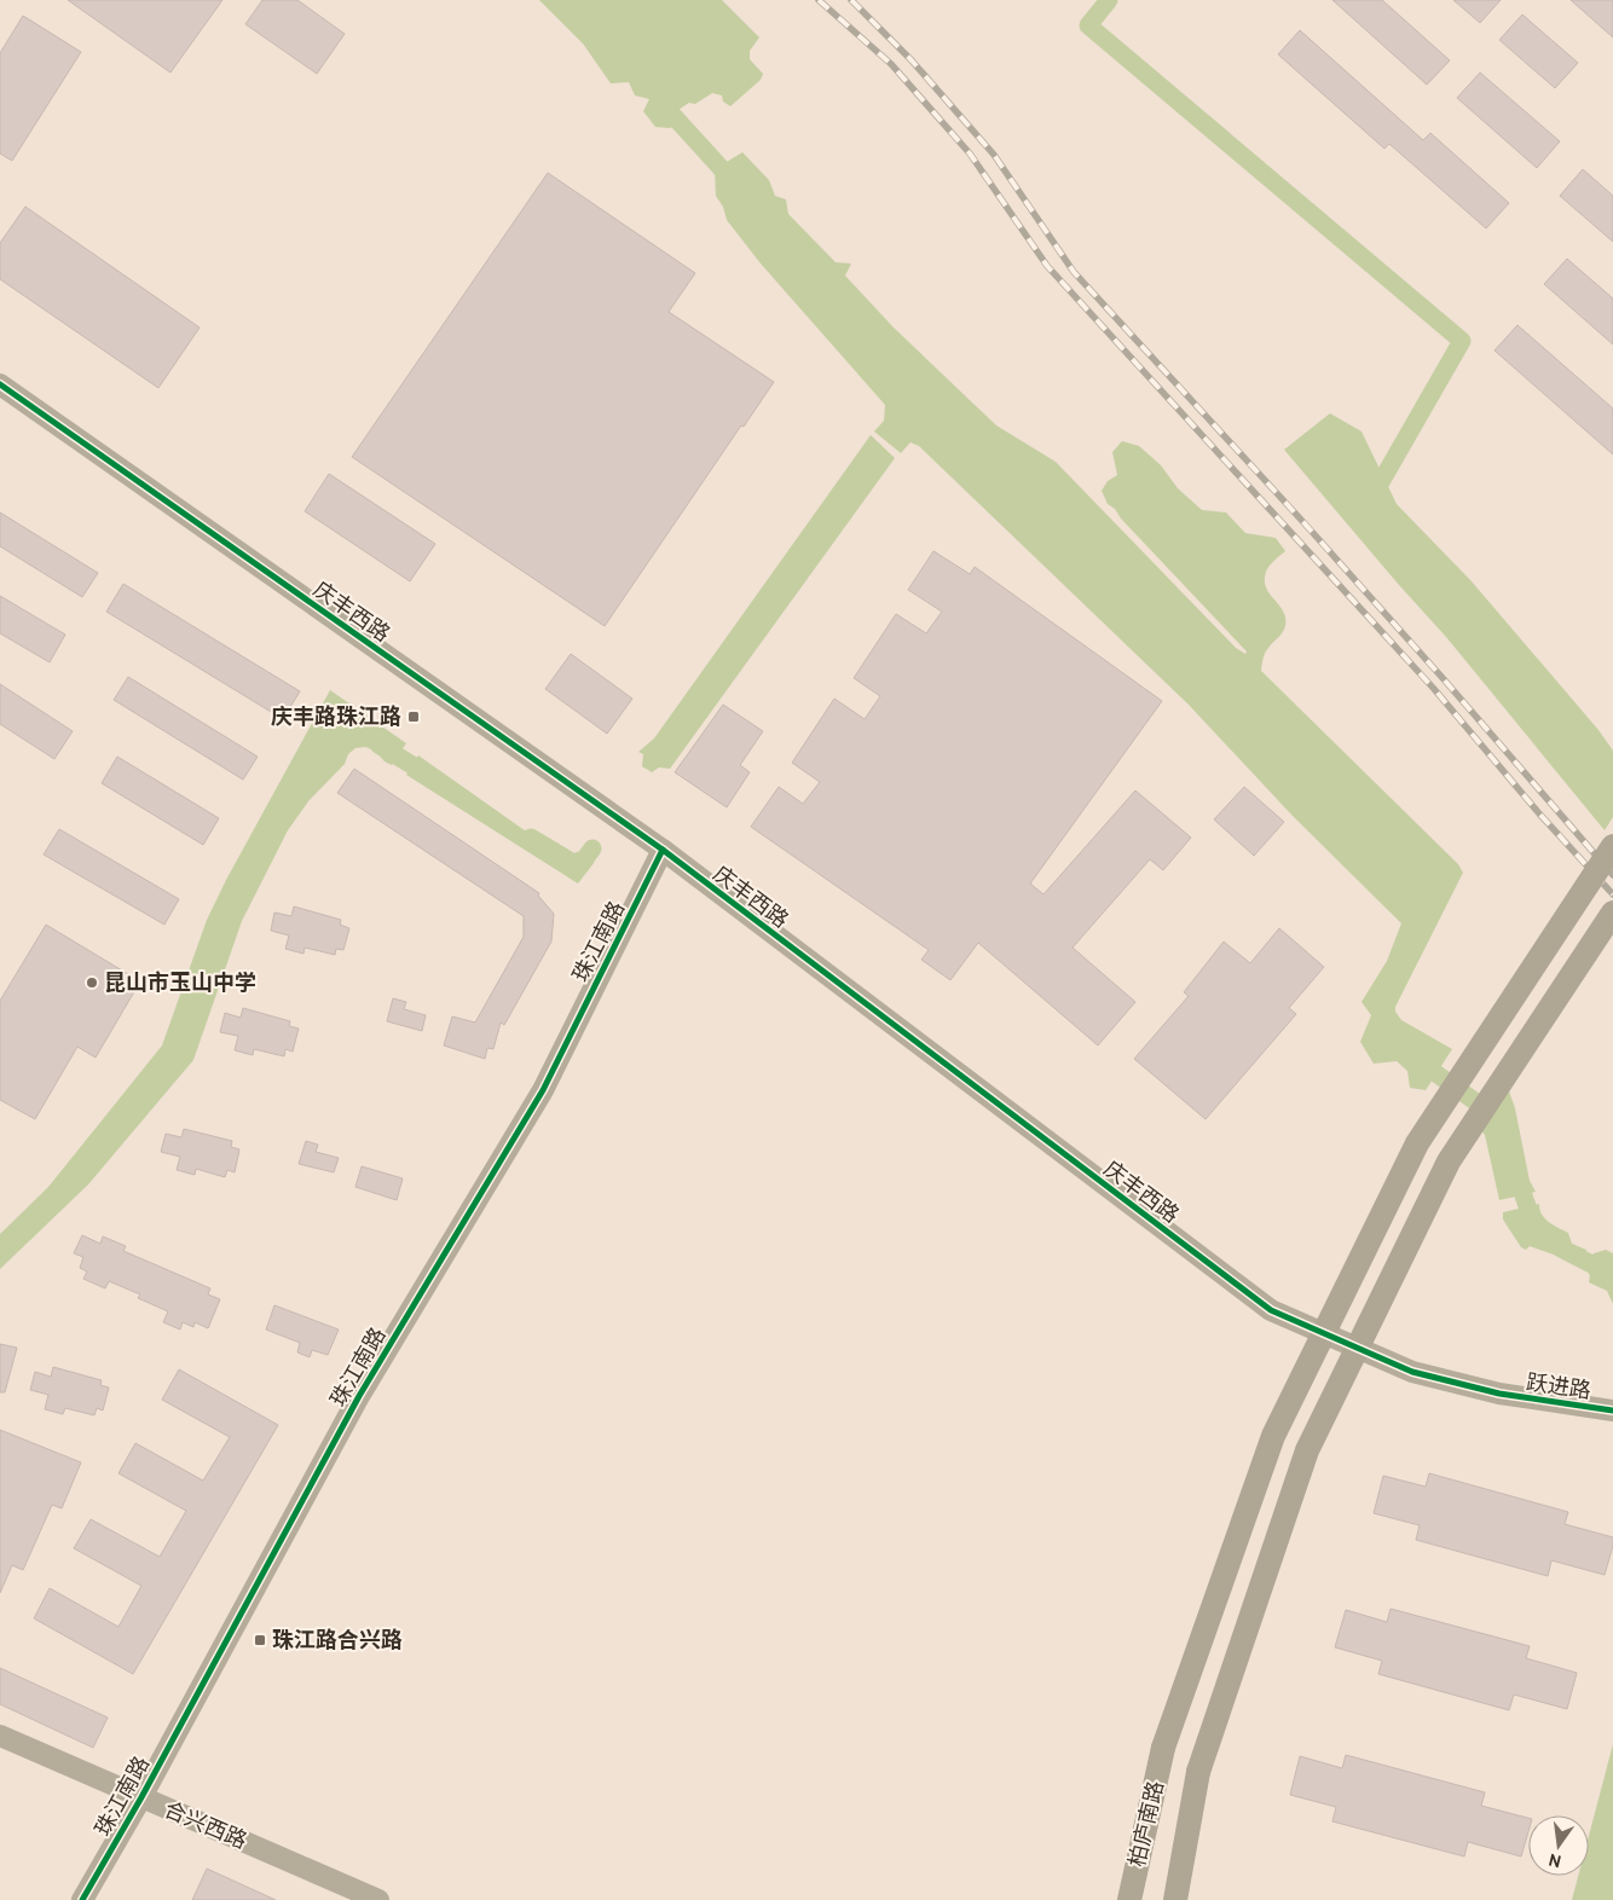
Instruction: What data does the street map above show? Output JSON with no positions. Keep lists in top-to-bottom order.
{
  "streets": {
    "main road": ["柏庐南路"],
    "street": [
      "庆丰西路",
      "珠江南路",
      "跃进路",
      "合兴西路"
    ]
  },
  "crossings": [
    ["庆丰西路", "珠江南路"],
    ["庆丰西路", "跃进路"],
    ["珠江南路", "合兴西路"]
  ],
  "places": {
    "transit": ["庆丰路珠江路", "珠江路合兴路"],
    "other": ["昆山市玉山中学"]
  },
  "north": "bottom"
}
